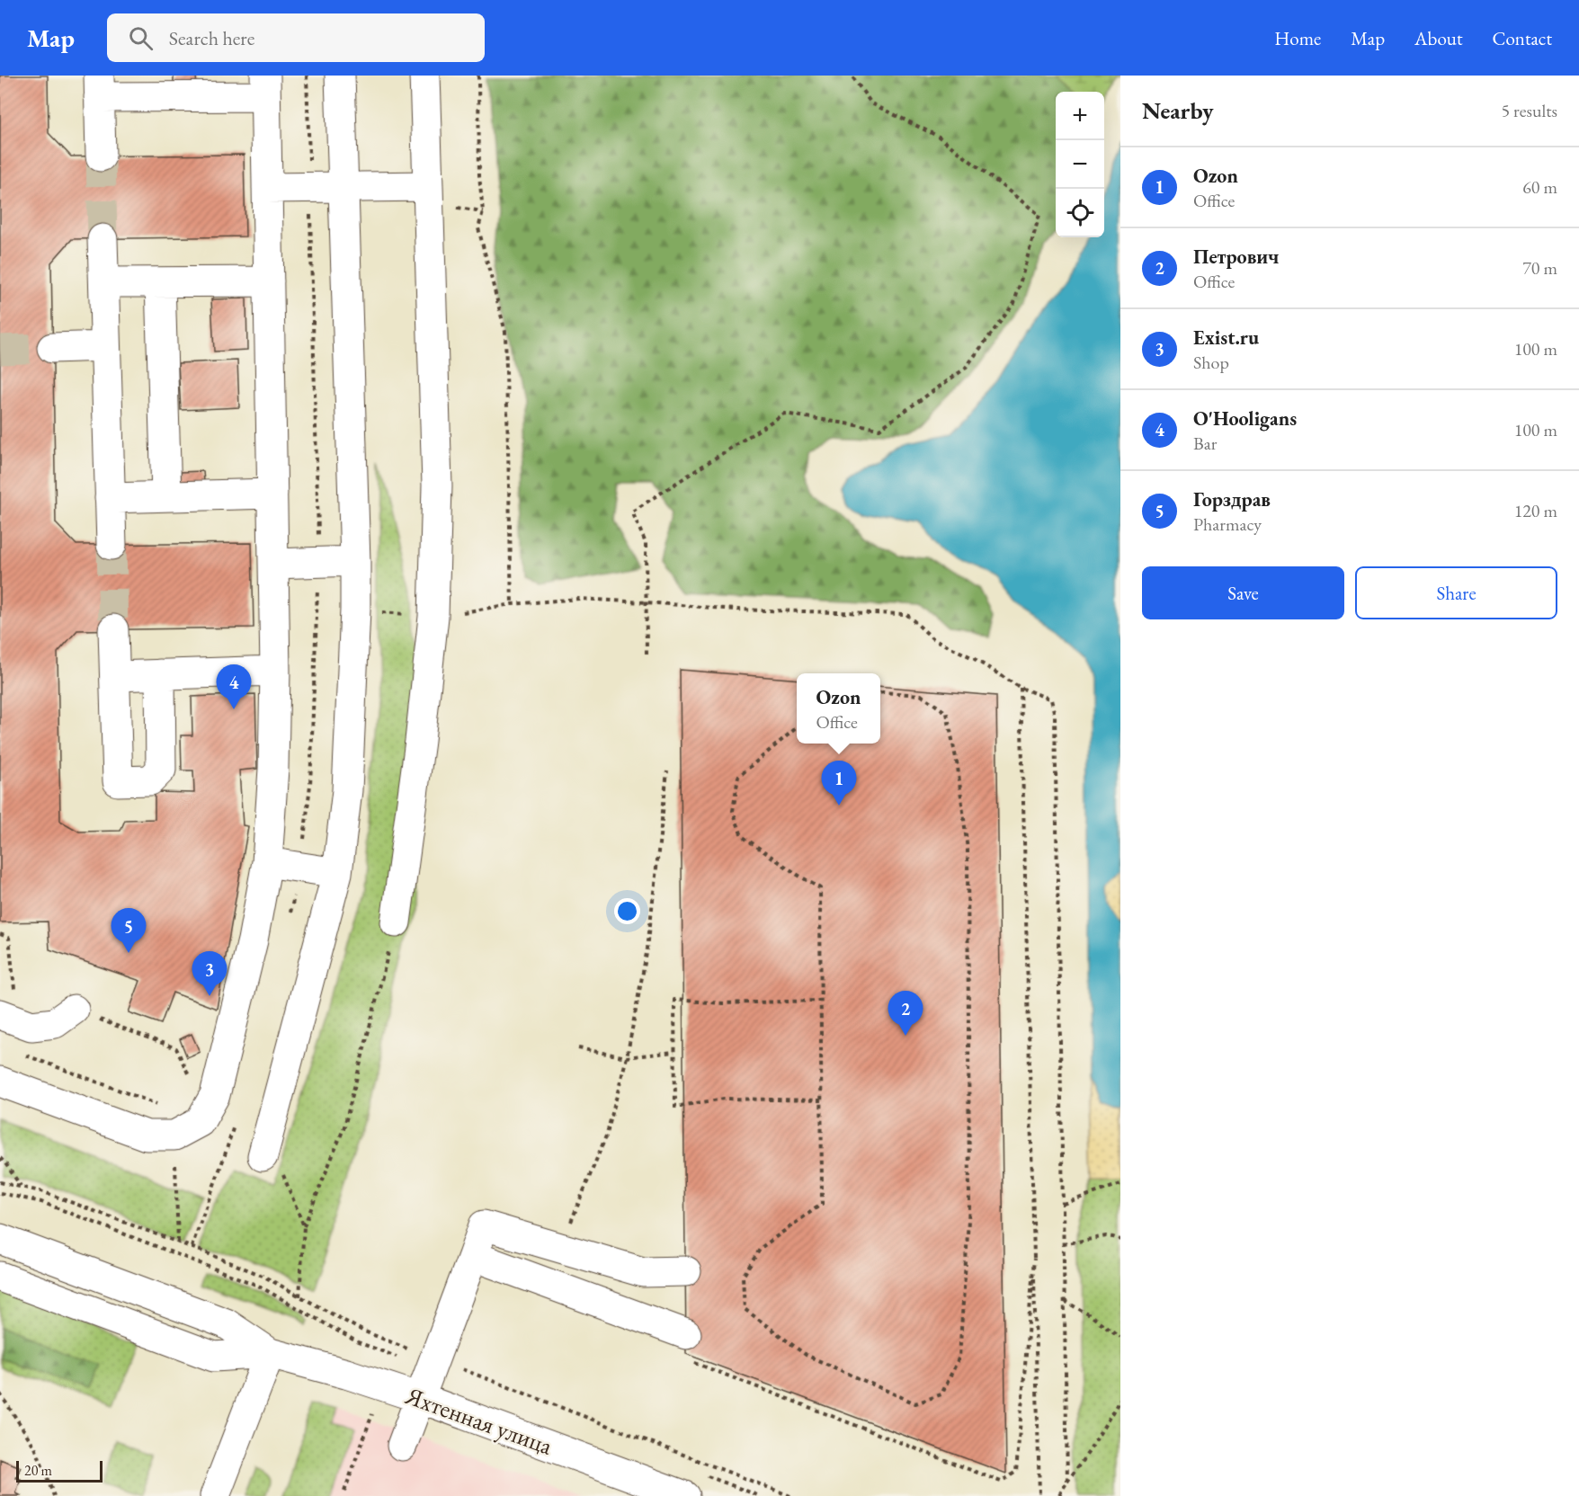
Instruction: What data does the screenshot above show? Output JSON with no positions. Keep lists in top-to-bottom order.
{
  "streets": {
    "street": ["Яхтенная улица"]
  },
  "scale_bar": "20 m",
  "page": {
    "header": "Map",
    "search": "Search here",
    "nav": [
      "Home",
      "Map",
      "About",
      "Contact"
    ],
    "heading": ["Nearby", "5 results"],
    "map_buttons": ["+", "−"],
    "list": [
      {
        "mark": "1",
        "name": "Ozon",
        "note": "Office",
        "value": "60 m"
      },
      {
        "mark": "2",
        "name": "Петрович",
        "note": "Office",
        "value": "70 m"
      },
      {
        "mark": "3",
        "name": "Exist.ru",
        "note": "Shop",
        "value": "100 m"
      },
      {
        "mark": "4",
        "name": "O'Hooligans",
        "note": "Bar",
        "value": "100 m"
      },
      {
        "mark": "5",
        "name": "Горздрав",
        "note": "Pharmacy",
        "value": "120 m"
      }
    ],
    "buttons": ["Save", "Share"],
    "pins": [
      "4",
      "1",
      "5",
      "3",
      "2"
    ],
    "popup": ["Ozon", "Office"],
    "scale": "20 m"
  }
}
